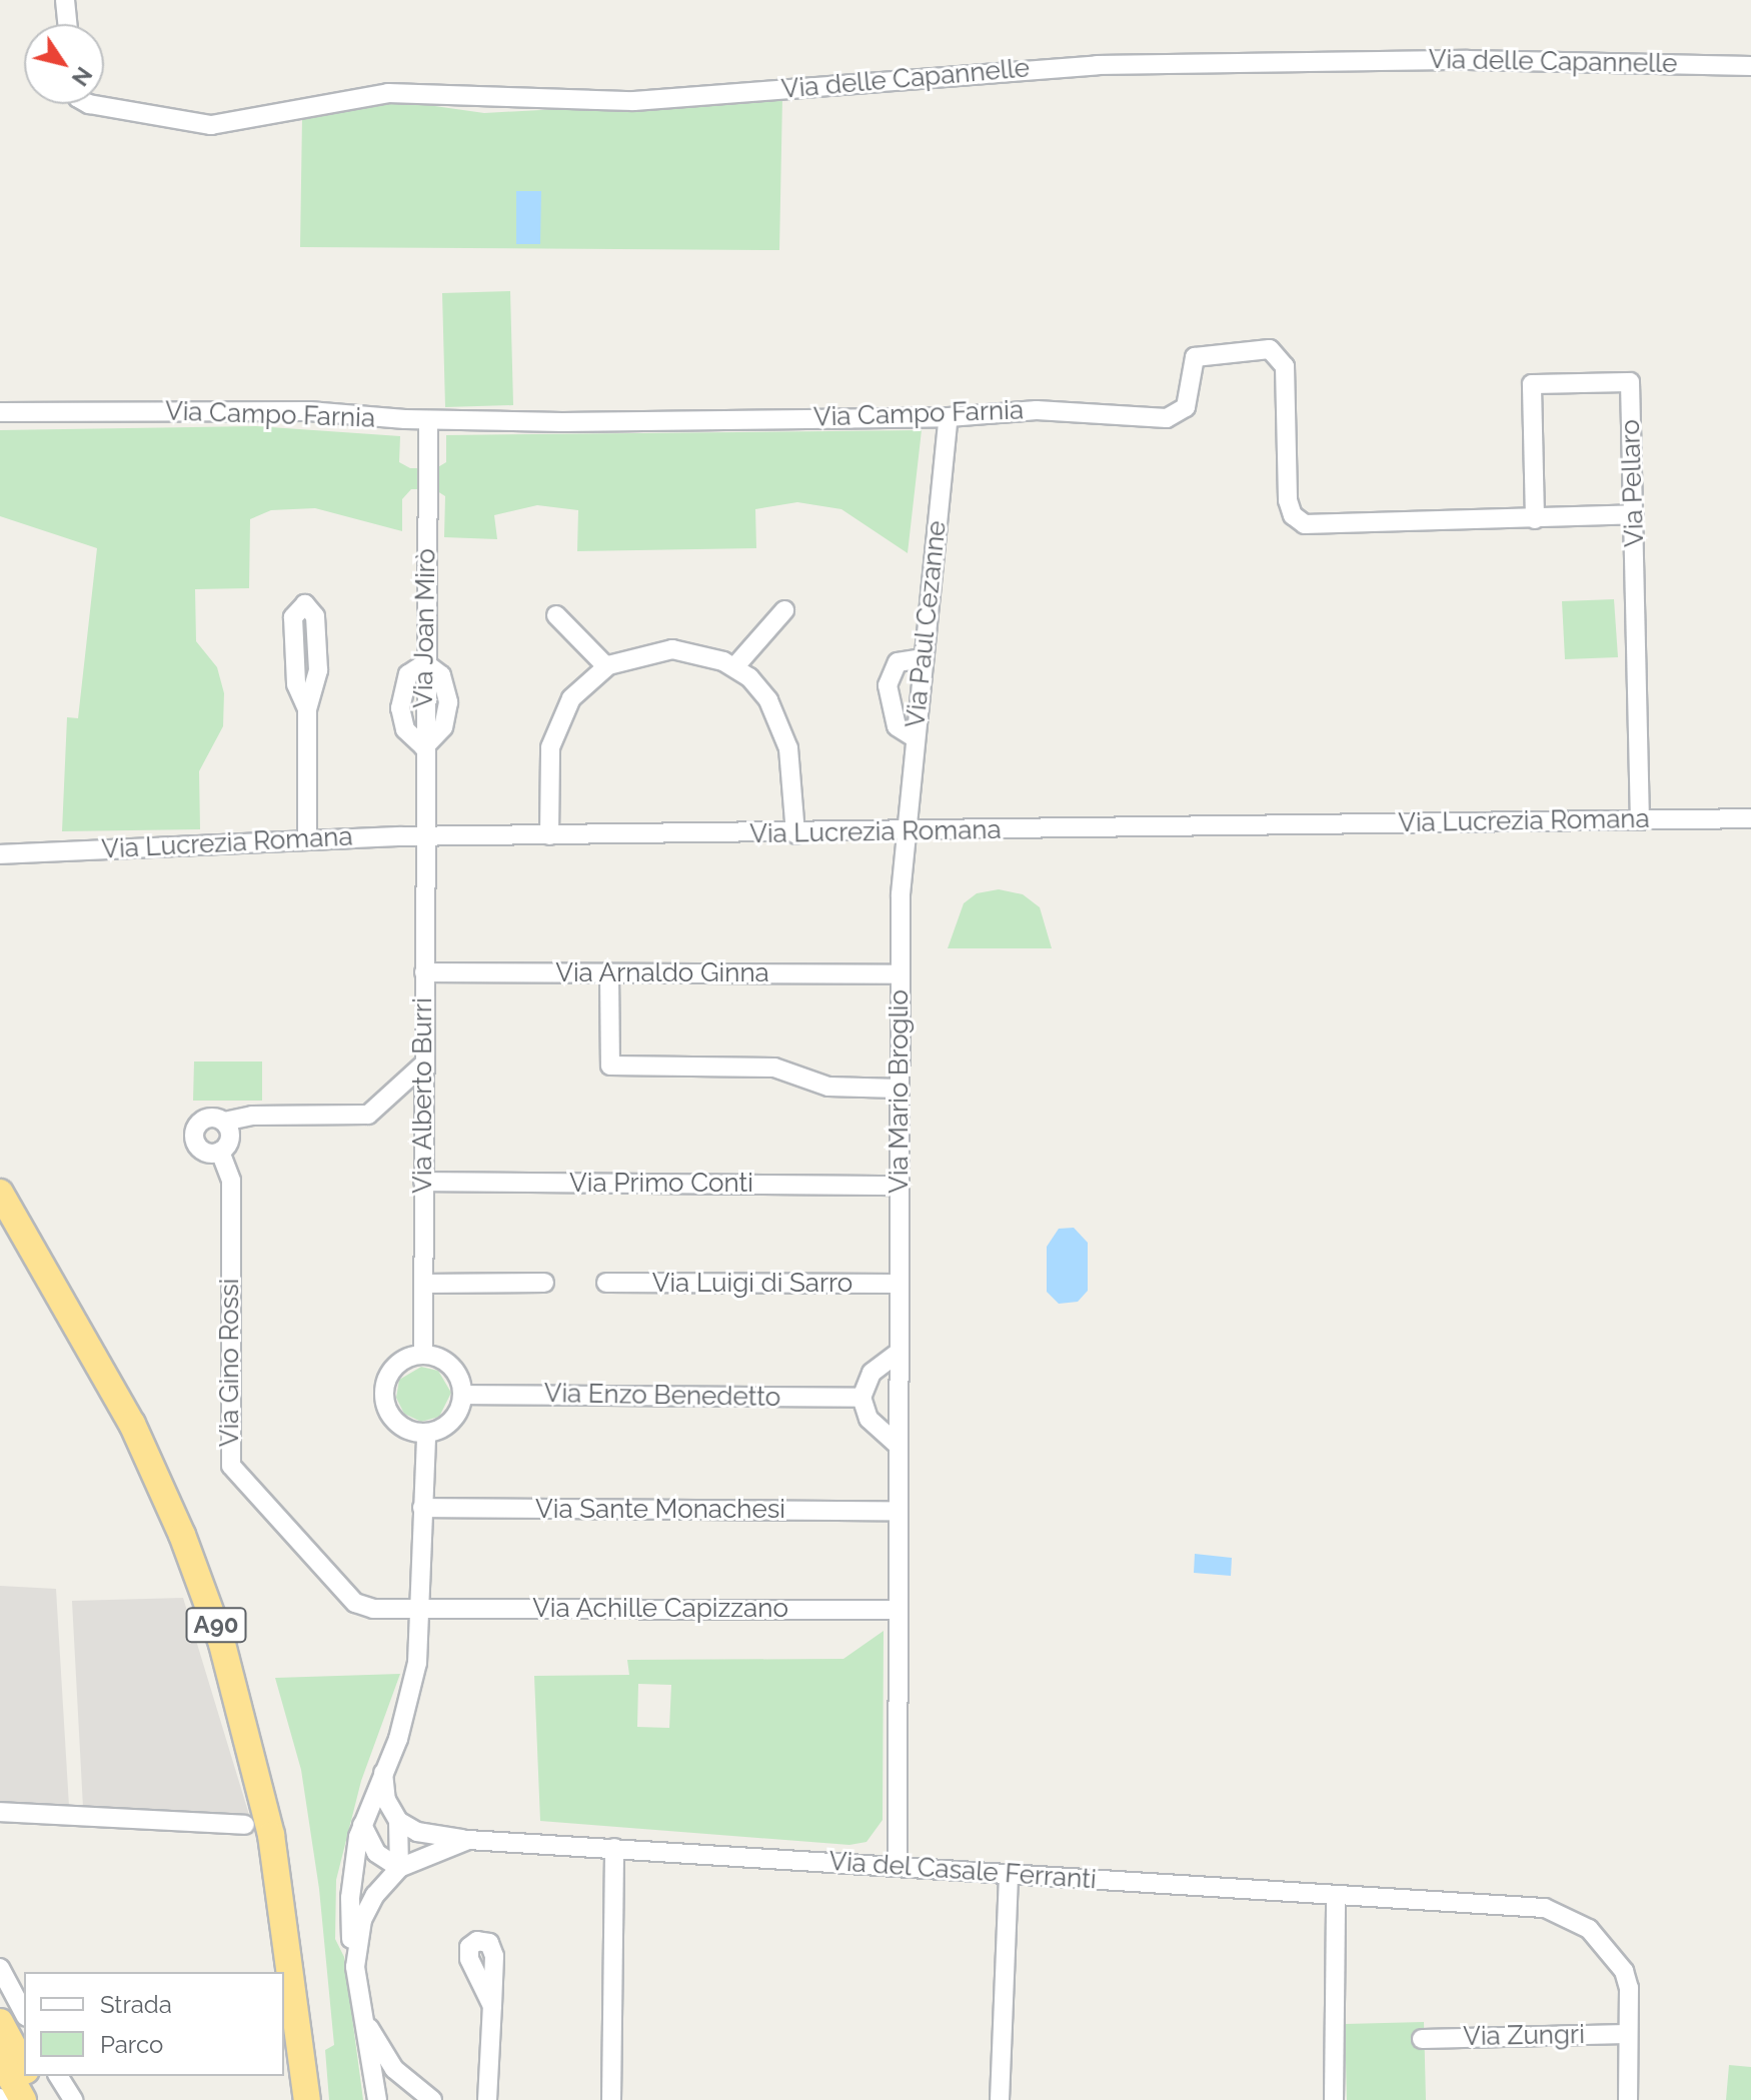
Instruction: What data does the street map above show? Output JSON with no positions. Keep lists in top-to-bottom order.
{
  "streets": {
    "highway": ["A90"],
    "street": [
      "Via delle Capannelle",
      "Via Campo Farnia",
      "Via Pellaro",
      "Via Paul Cezanne",
      "Via Joan Mirò",
      "Via Lucrezia Romana",
      "Via Arnaldo Ginna",
      "Via Mario Broglio",
      "Via Alberto Burri",
      "Via Primo Conti",
      "Via Luigi di Sarro",
      "Via Gino Rossi",
      "Via Enzo Benedetto",
      "Via Sante Monachesi",
      "Via Achille Capizzano",
      "Via del Casale Ferranti",
      "Via Zungri"
    ]
  },
  "crossings": [
    ["Via Campo Farnia", "Via Pellaro"],
    ["Via Campo Farnia", "Via Paul Cezanne"],
    ["Via Campo Farnia", "Via Joan Mirò"],
    ["Via Pellaro", "Via Lucrezia Romana"],
    ["Via Paul Cezanne", "Via Lucrezia Romana"],
    ["Via Paul Cezanne", "Via Mario Broglio"],
    ["Via Joan Mirò", "Via Lucrezia Romana"],
    ["Via Joan Mirò", "Via Alberto Burri"],
    ["Via Lucrezia Romana", "Via Mario Broglio"],
    ["Via Lucrezia Romana", "Via Alberto Burri"],
    ["Via Arnaldo Ginna", "Via Mario Broglio"],
    ["Via Arnaldo Ginna", "Via Alberto Burri"],
    ["Via Mario Broglio", "Via Primo Conti"],
    ["Via Mario Broglio", "Via Luigi di Sarro"],
    ["Via Mario Broglio", "Via Sante Monachesi"],
    ["Via Mario Broglio", "Via Achille Capizzano"],
    ["Via Mario Broglio", "Via del Casale Ferranti"],
    ["Via Alberto Burri", "Via Primo Conti"],
    ["Via Alberto Burri", "Via Enzo Benedetto"],
    ["Via Gino Rossi", "Via Achille Capizzano"],
    ["Via del Casale Ferranti", "Via Zungri"]
  ],
  "legend": ["Strada", "Parco"],
  "north": "bottom right"
}
